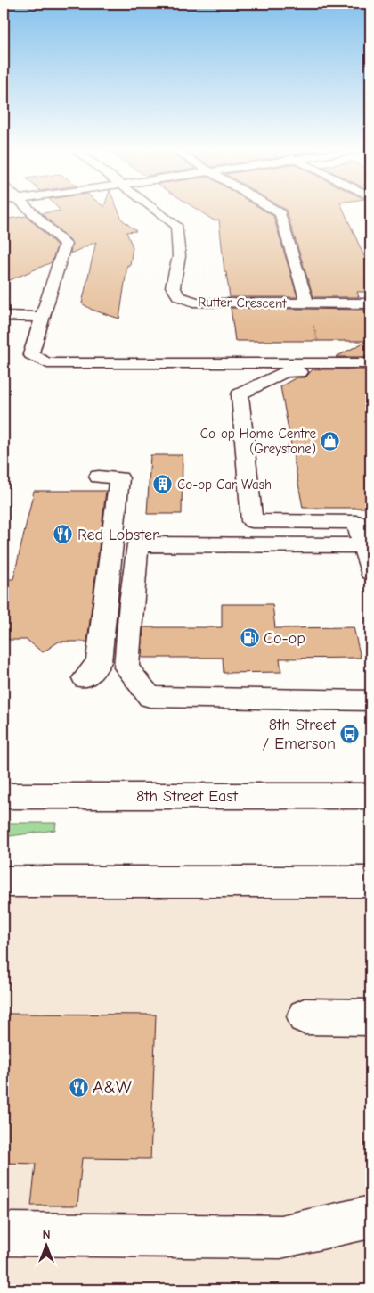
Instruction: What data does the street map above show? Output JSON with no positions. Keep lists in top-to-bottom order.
{
  "streets": {
    "street": ["Rutter Crescent", "8th Street East"]
  },
  "places": {
    "shop": ["Co-op Home Centre (Greystone)"],
    "building": ["Co-op Car Wash"],
    "restaurant": ["Red Lobster", "A&W"],
    "fuel station": ["Co-op"],
    "bus stop": ["8th Street / Emerson"]
  },
  "north": "top"
}
